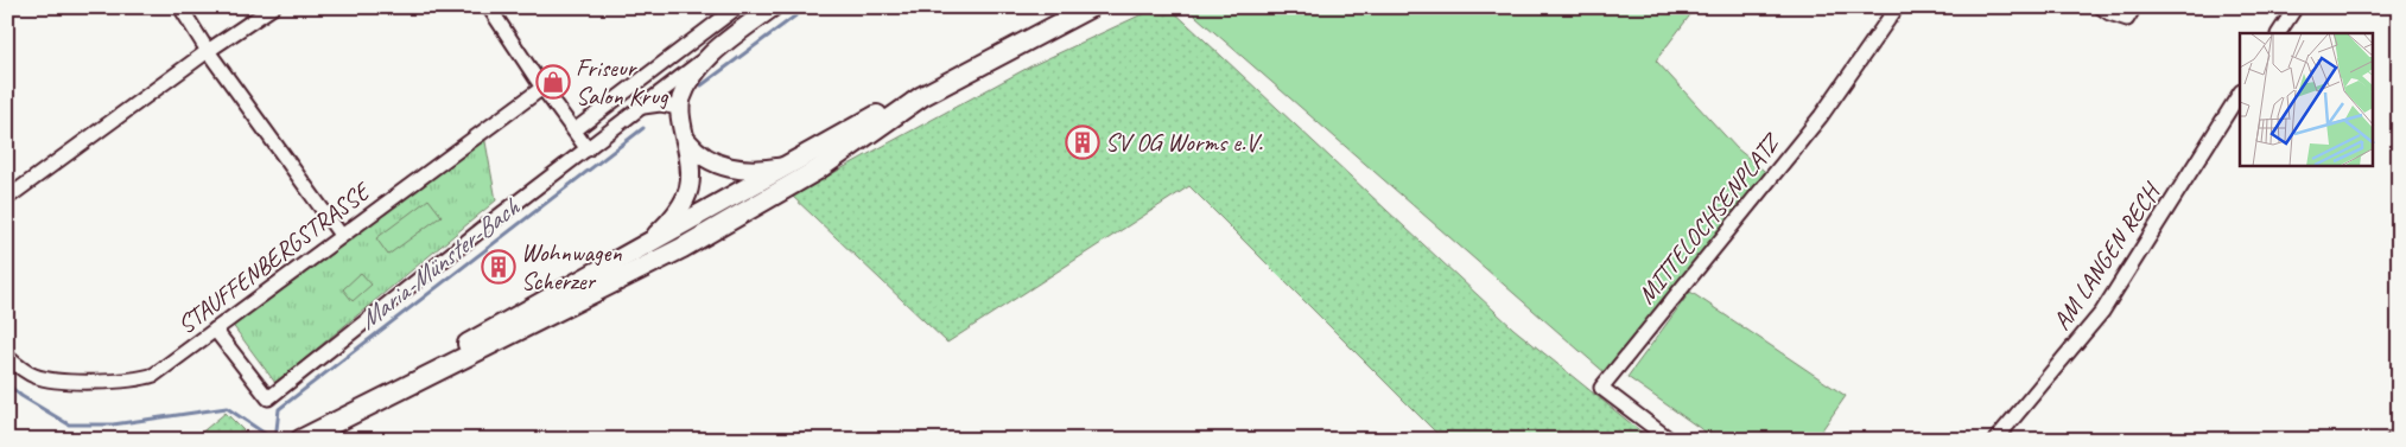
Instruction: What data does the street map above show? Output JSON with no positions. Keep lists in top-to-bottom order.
{
  "streets": {
    "street": ["MITTELOCHSENPLATZ", "AM LANGEN RECH", "STAUFFENBERGSTRASSE"]
  },
  "water": ["Maria-Münster-Bach"],
  "places": {
    "shop": ["Friseur Salon Krug"],
    "building": ["SV OG Worms e.V.", "Wohnwagen Scherzer"]
  }
}
